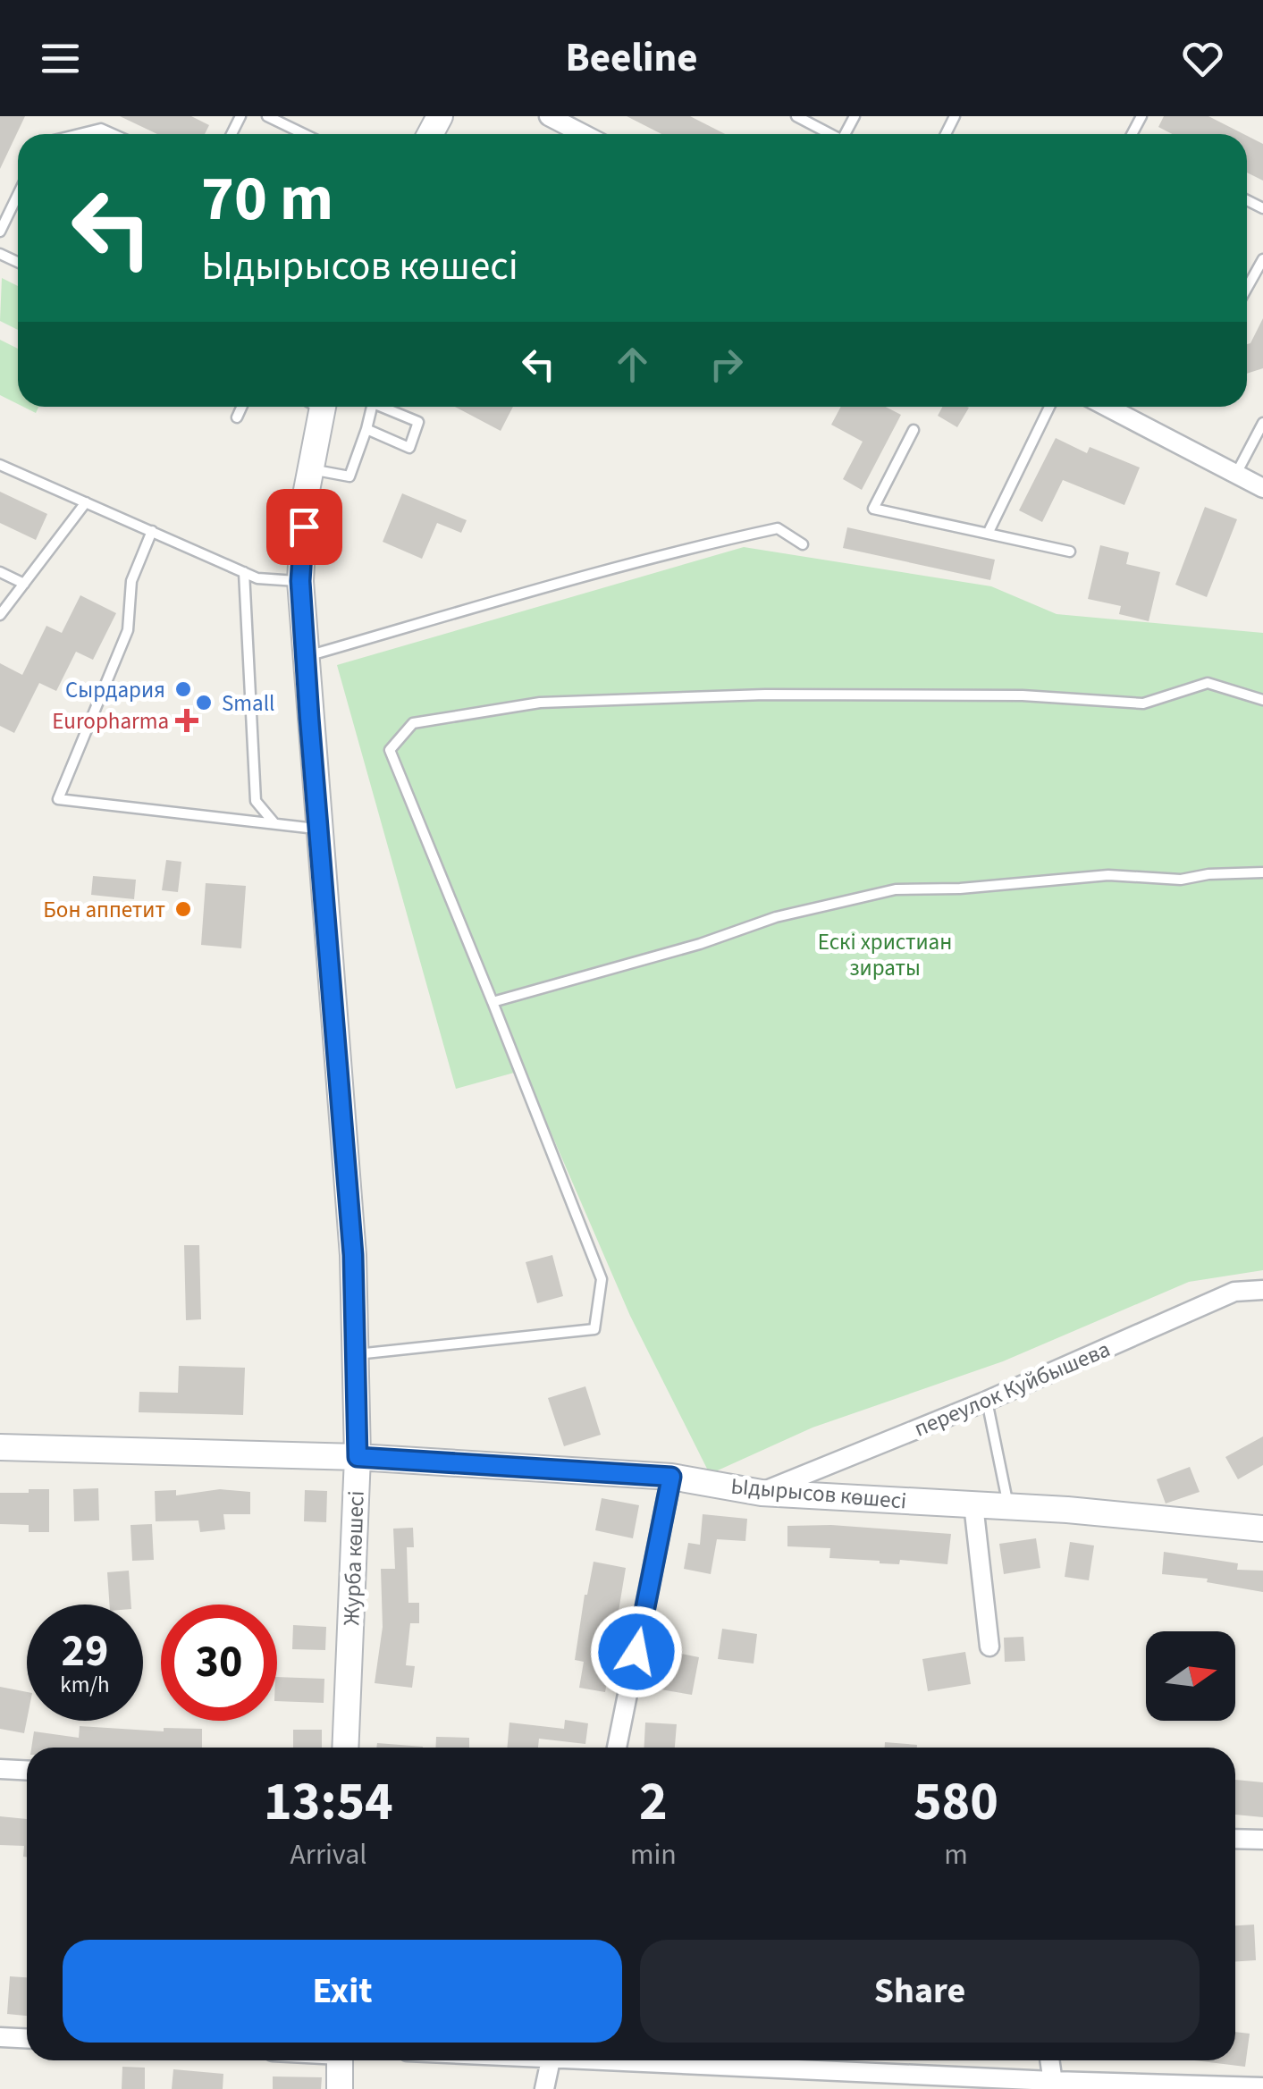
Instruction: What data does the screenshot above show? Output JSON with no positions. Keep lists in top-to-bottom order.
{
  "streets": {
    "street": ["переулок Куйбышева", "Ыдырысов көшесі", "Журба көшесі"]
  },
  "crossings": [
    ["переулок Куйбышева", "Ыдырысов көшесі"],
    ["Ыдырысов көшесі", "Журба көшесі"]
  ],
  "parks": ["Ескі христиан зираты"],
  "places": {
    "other": ["Сырдария", "Small", "Бон аппетит"],
    "health": ["Europharma"]
  },
  "north": "right",
  "page": {
    "header": "Beeline",
    "turn": ["70 m", "Ыдырысов көшесі"],
    "speed": "29 km/h",
    "limit": "30",
    "eta": [
      "13:54",
      "Arrival",
      "2",
      "min",
      "580",
      "m"
    ],
    "buttons": ["Exit", "Share"]
  }
}
